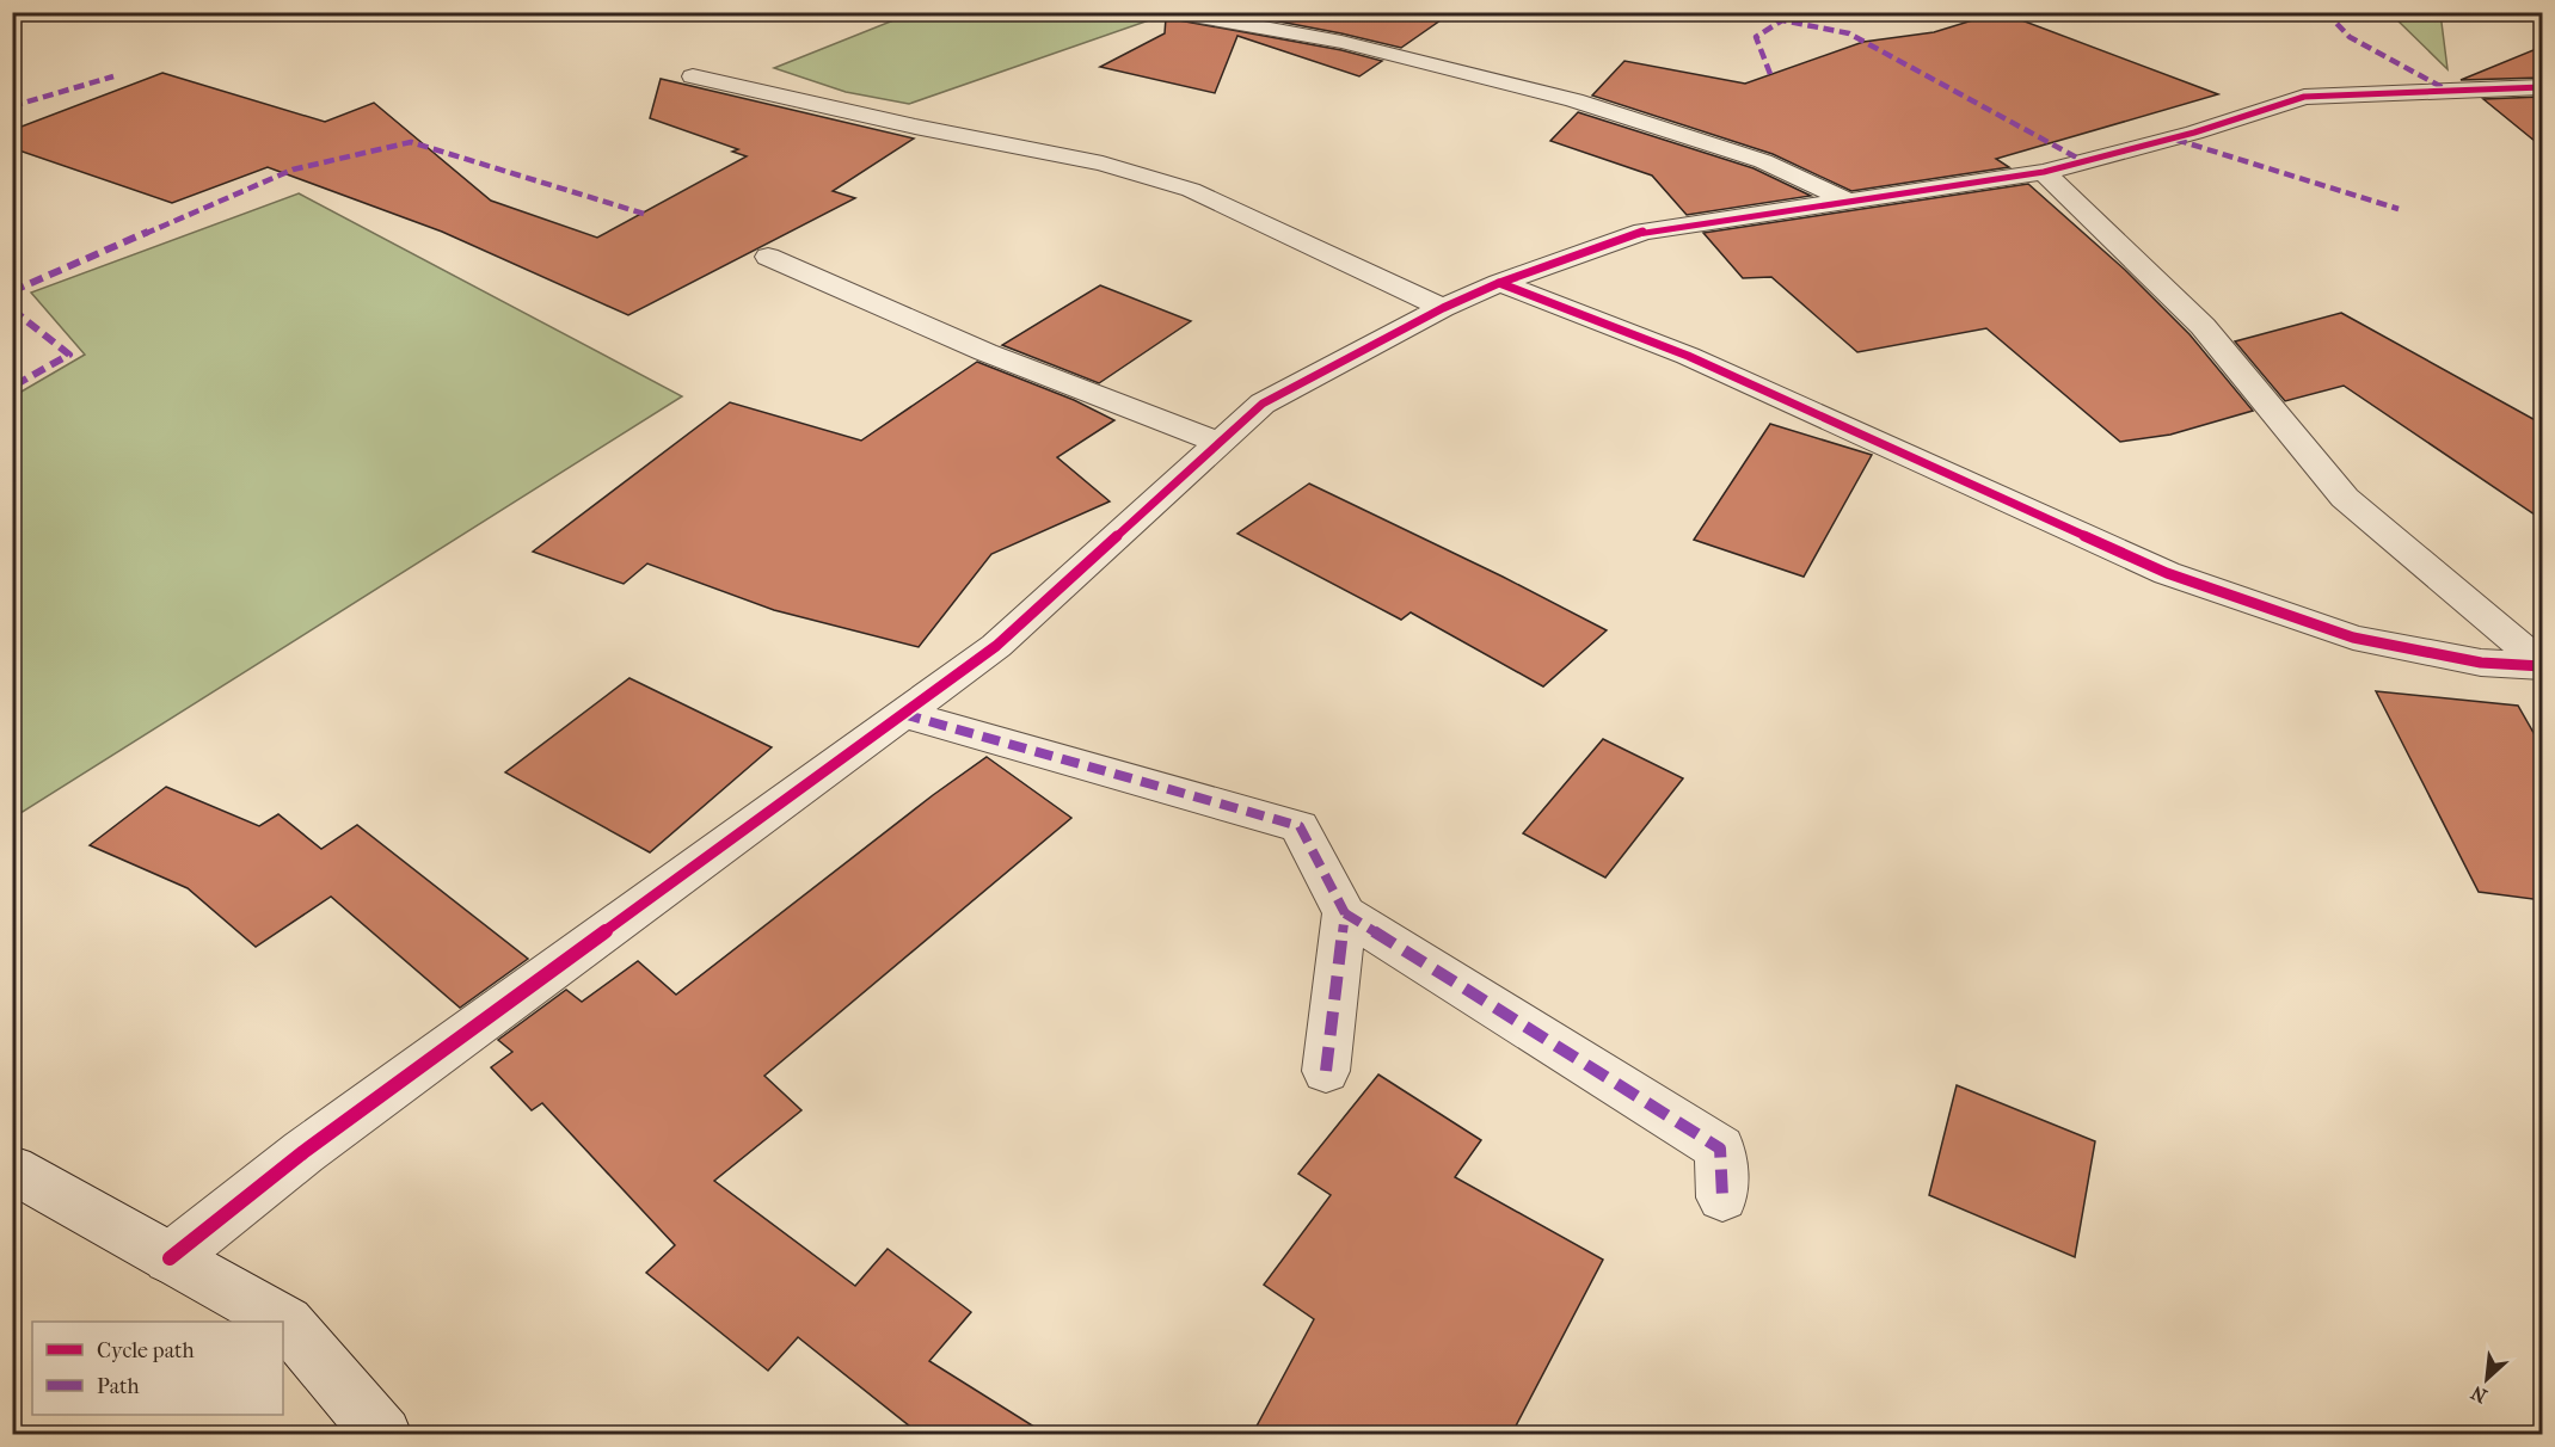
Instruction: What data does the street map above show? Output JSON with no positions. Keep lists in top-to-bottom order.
{
  "legend": ["Cycle path", "Path"],
  "north": "bottom left"
}
